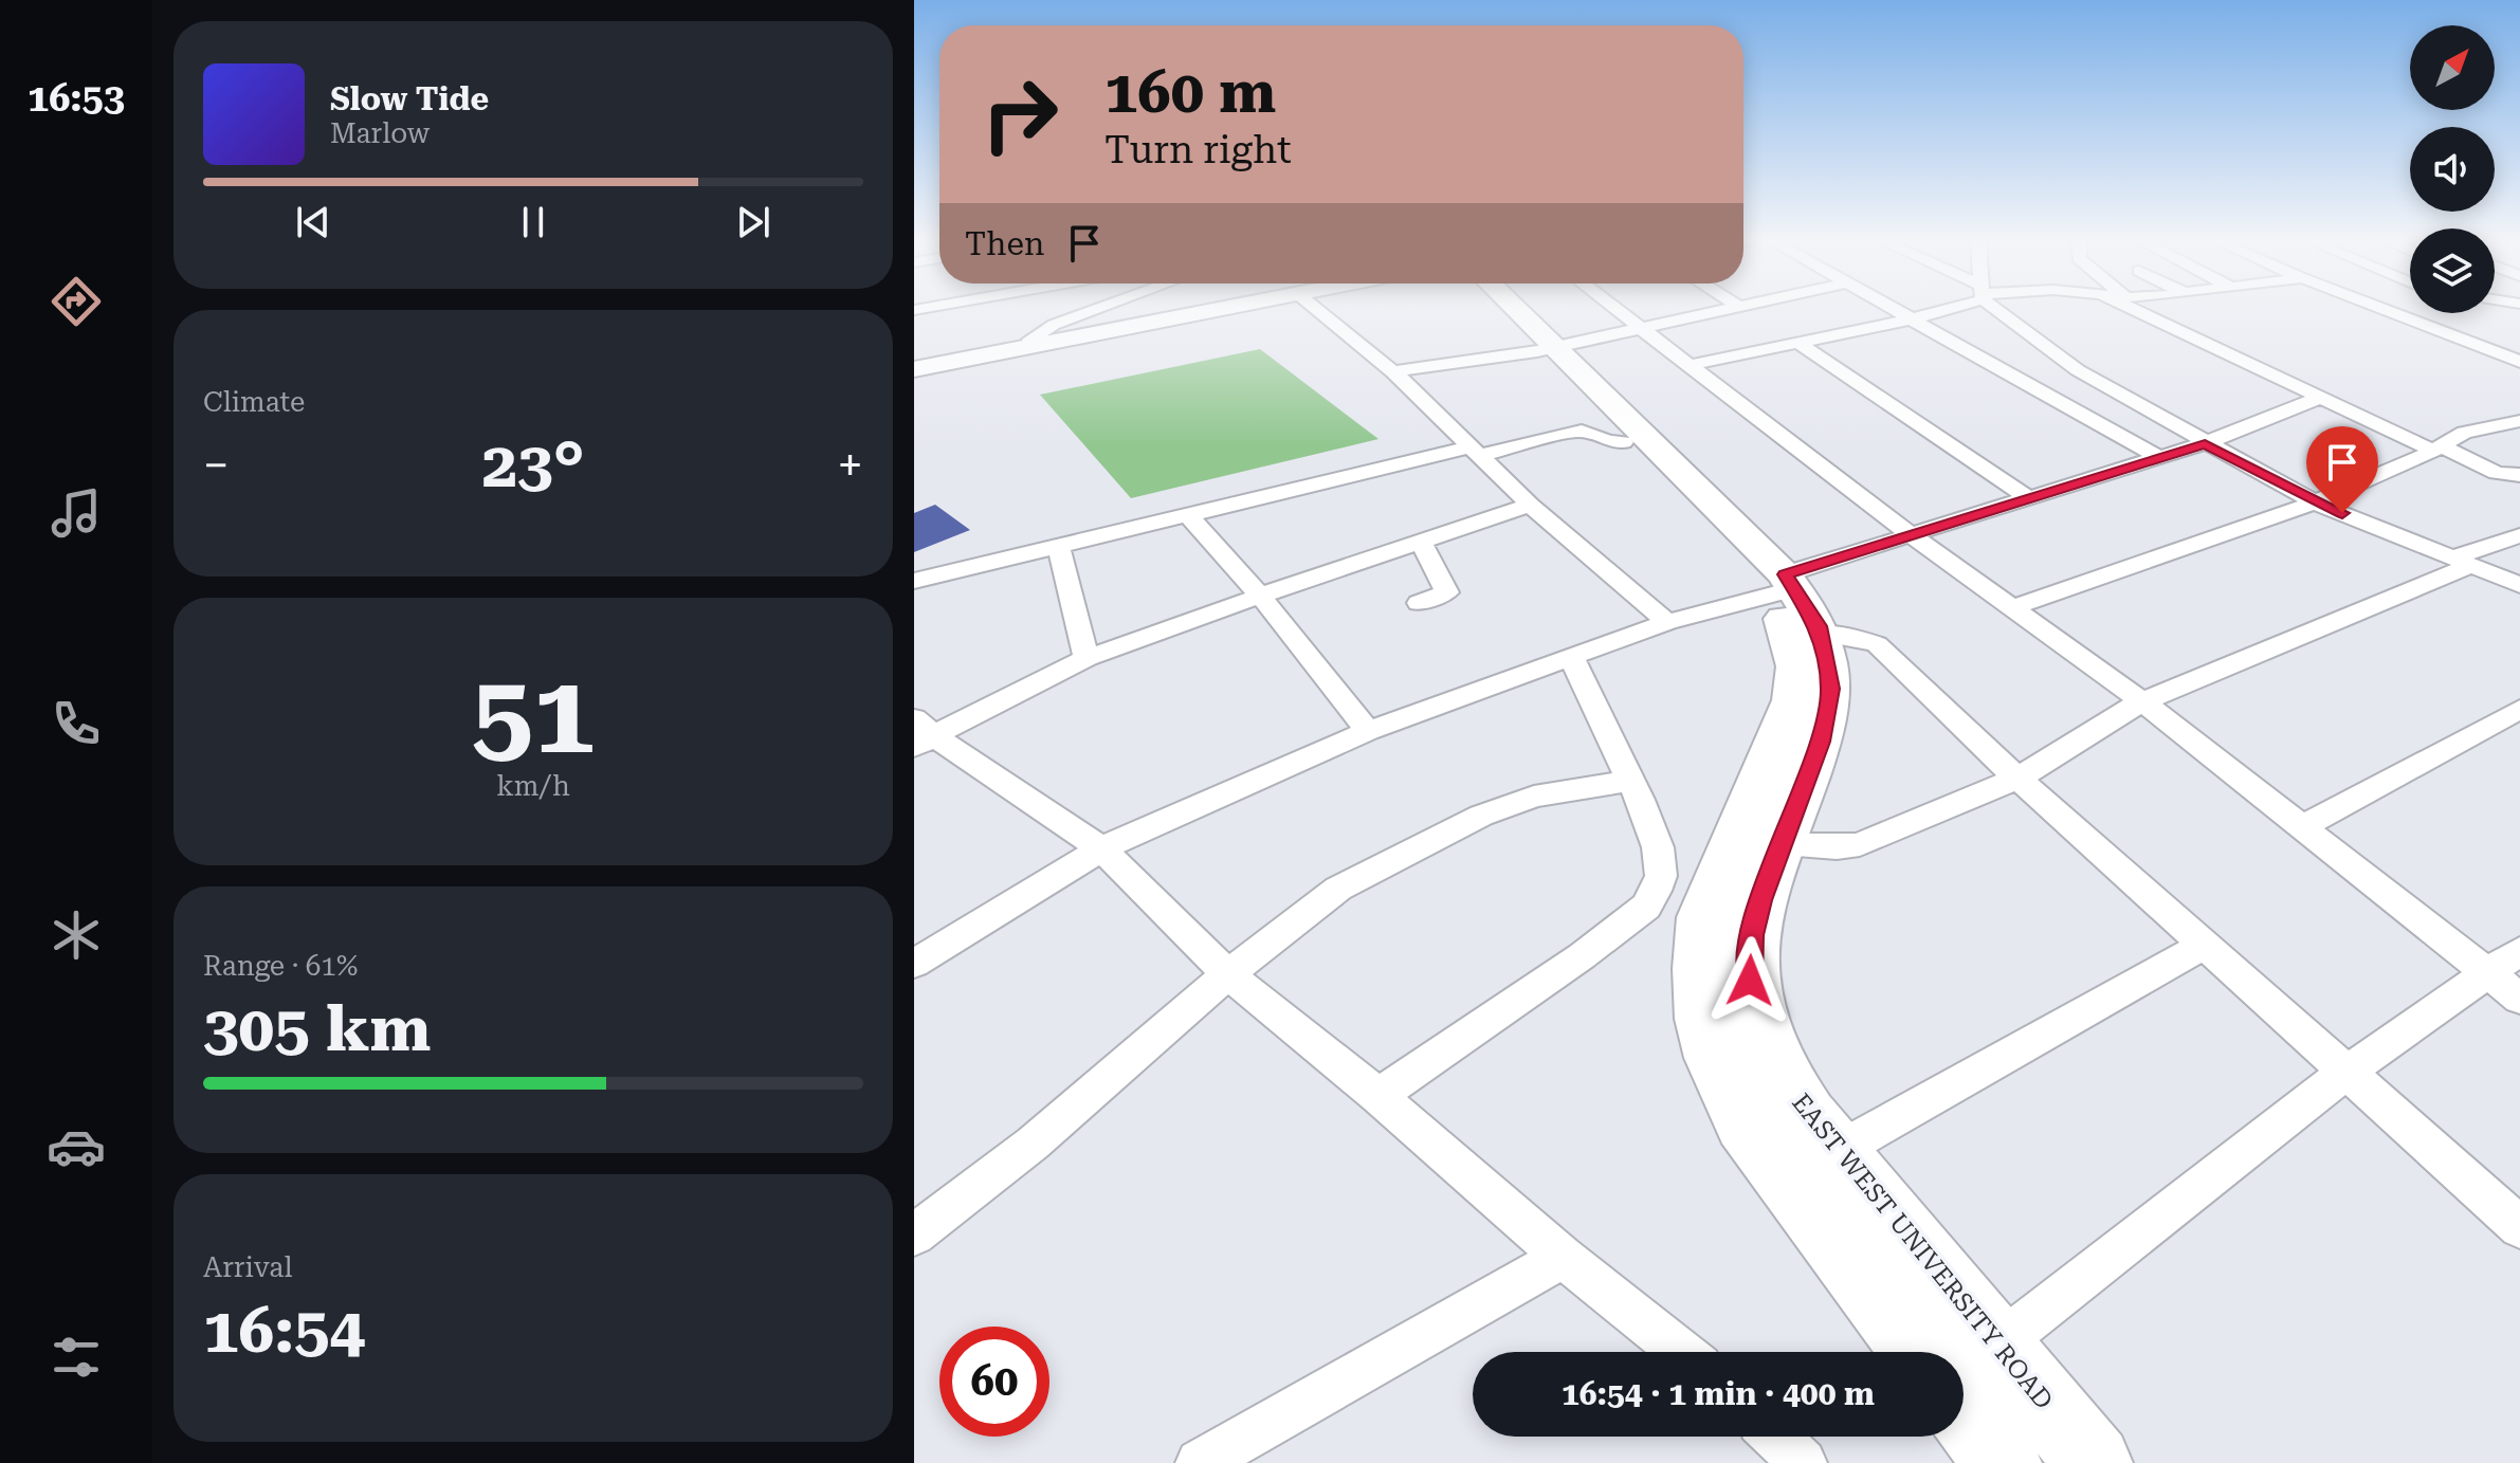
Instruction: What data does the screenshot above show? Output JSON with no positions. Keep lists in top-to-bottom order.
{
  "streets": {
    "main road": ["EAST WEST UNIVERSITY ROAD"]
  },
  "north": "top right",
  "page": {
    "tabs": "16:53",
    "turn": ["160 m", "Turn right"],
    "song": ["Slow Tide", "Marlow"],
    "then": "Then",
    "tile": [
      "Climate",
      ["51", "km/h"],
      ["Range · 61%", "305 km"],
      ["Arrival", "16:54"]
    ],
    "heat": ["−", "23°", "+"],
    "limit": "60",
    "trip": "16:54 · 1 min · 400 m"
  }
}
